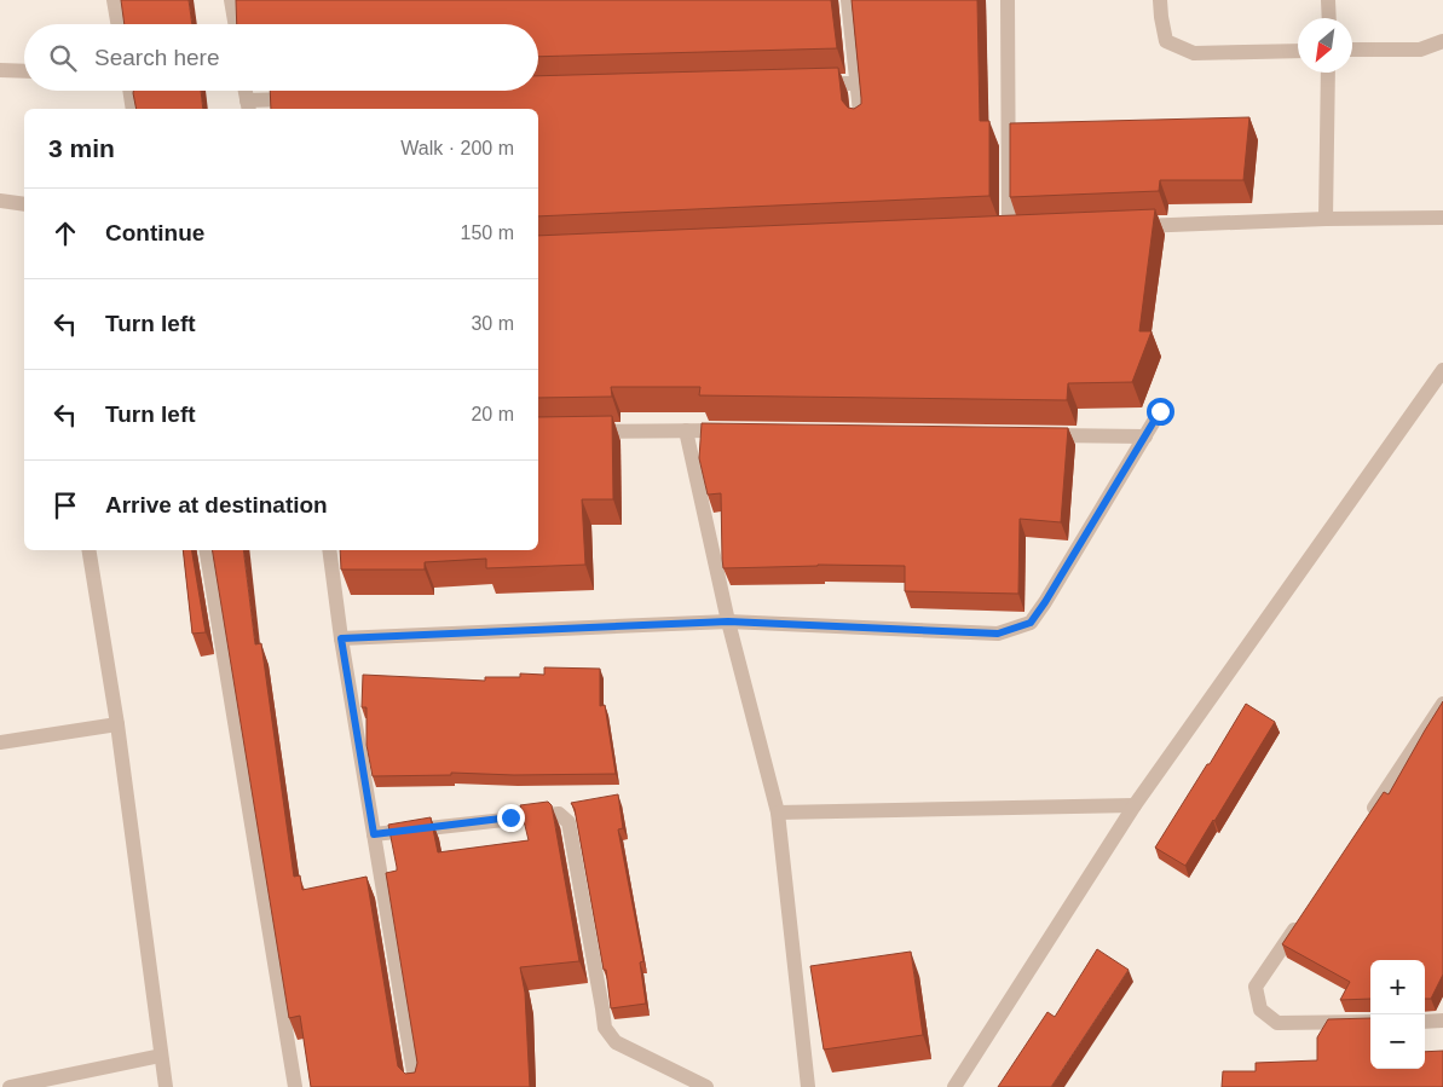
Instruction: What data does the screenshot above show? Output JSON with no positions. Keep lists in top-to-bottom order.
{
  "north": "bottom left",
  "page": {
    "search": "Search here",
    "heading": ["3 min", "Walk · 200 m"],
    "list": [
      ["Continue", "150 m"],
      ["Turn left", "30 m"],
      ["Turn left", "20 m"],
      "Arrive at destination"
    ],
    "map_buttons": ["+", "−"]
  }
}
